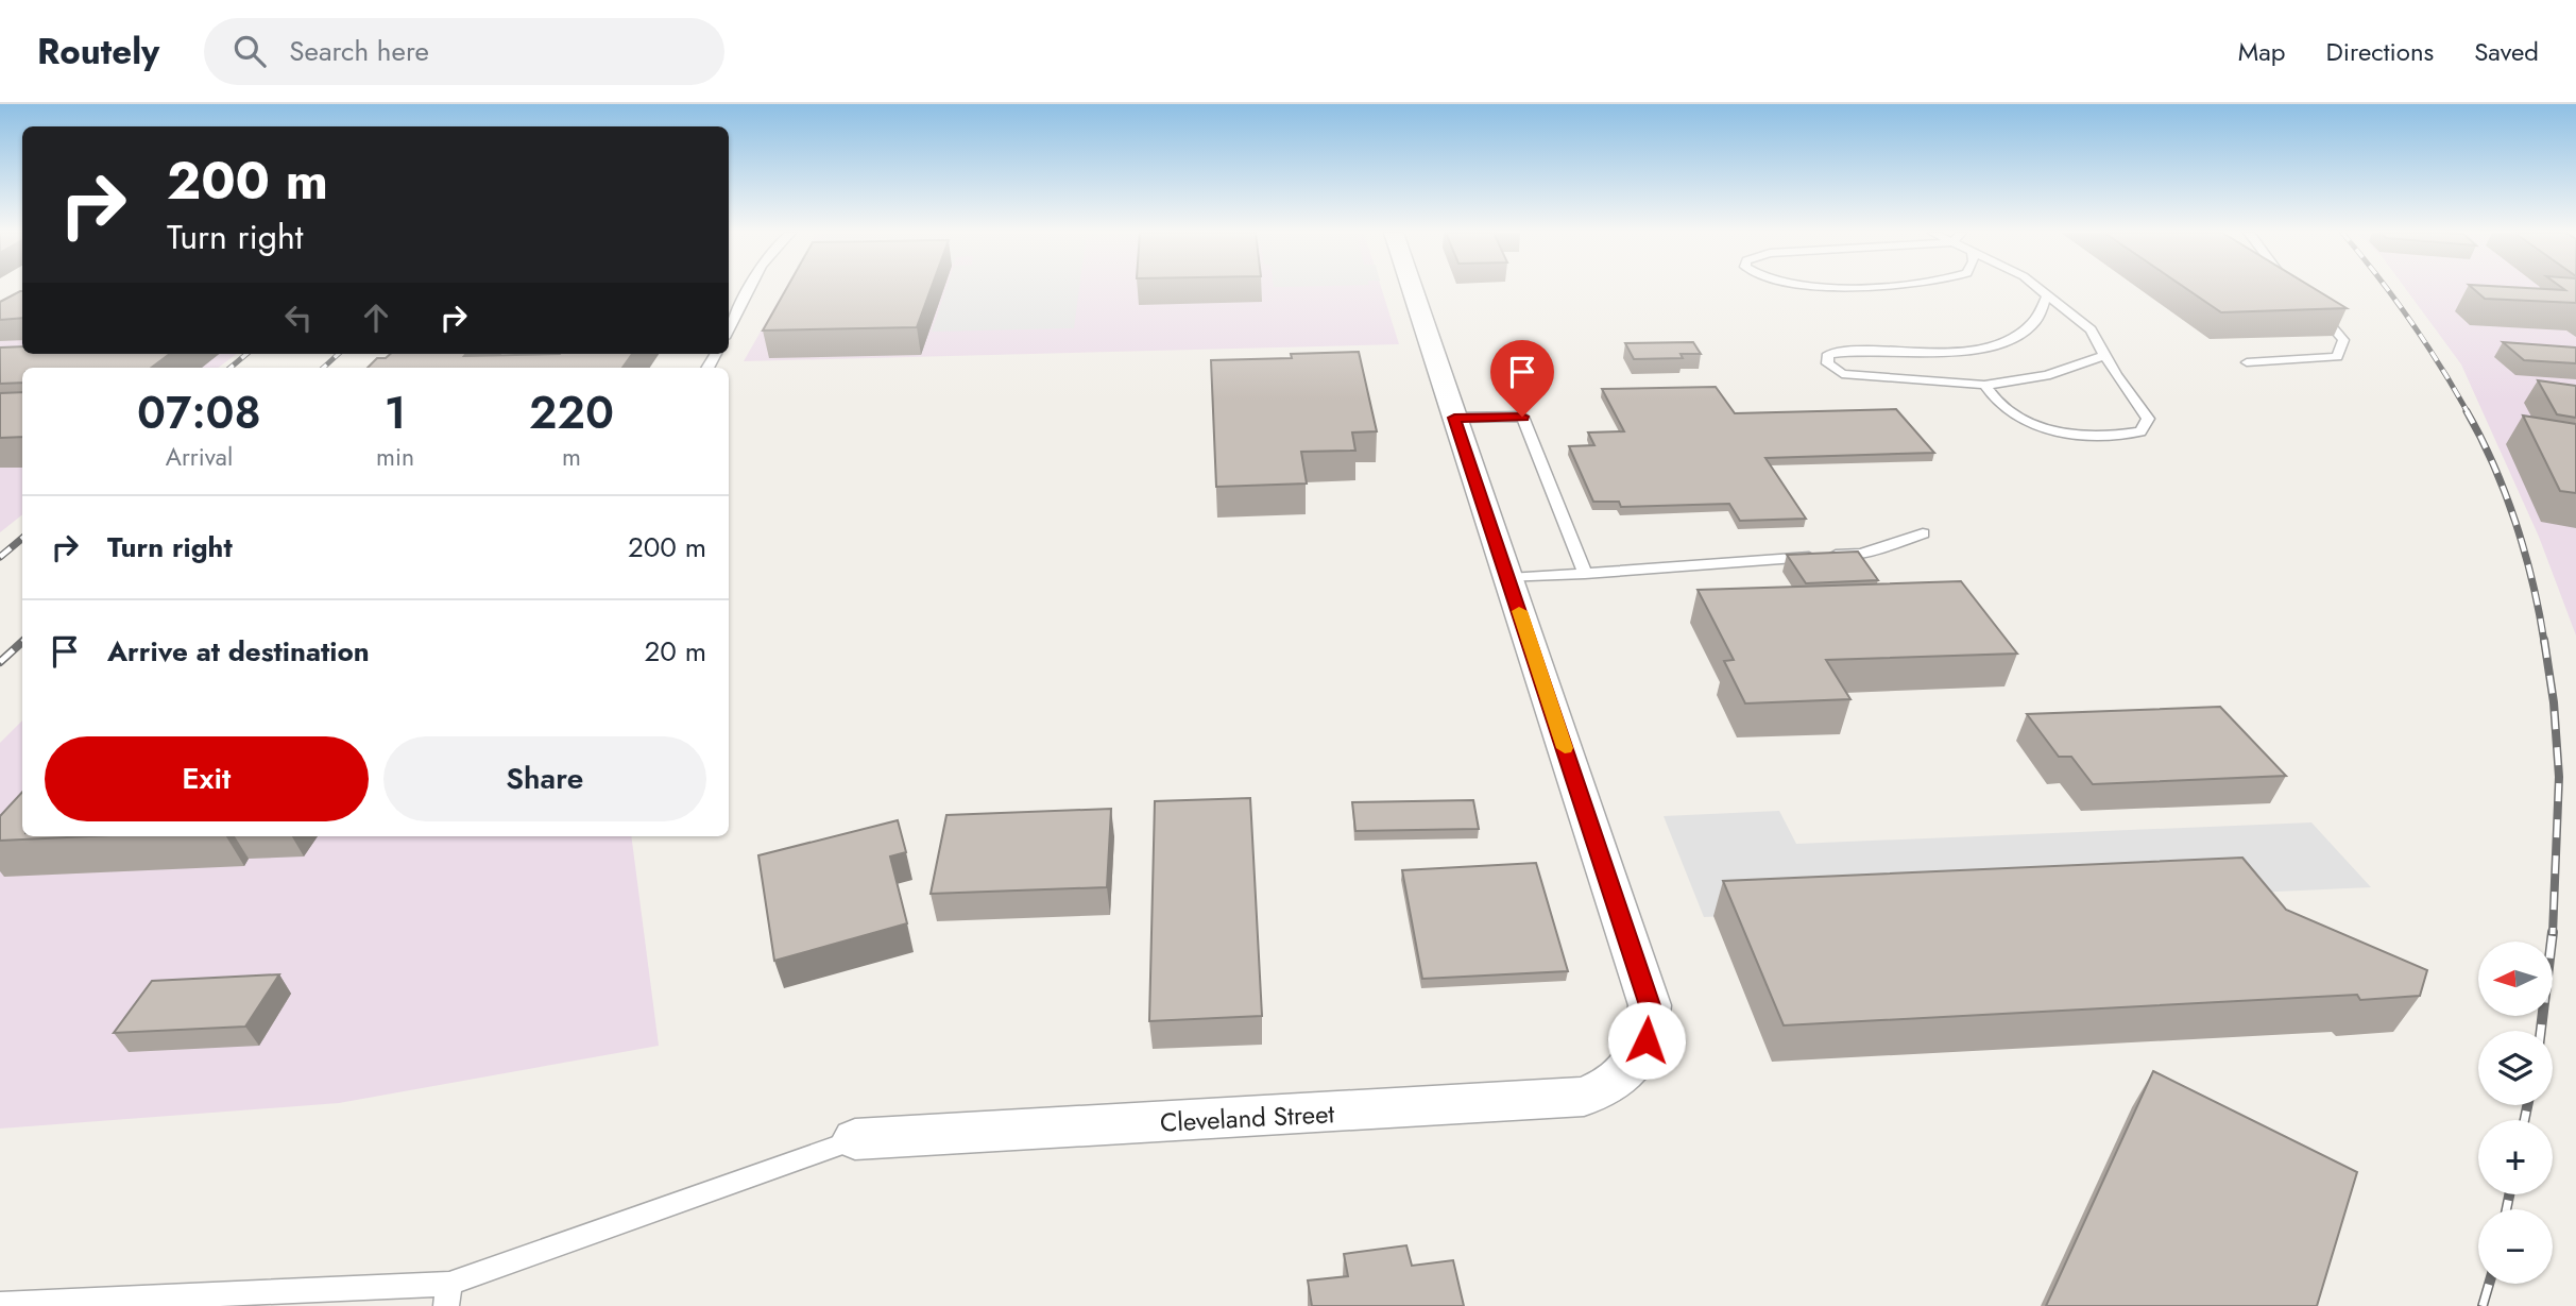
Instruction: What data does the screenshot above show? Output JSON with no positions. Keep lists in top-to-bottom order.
{
  "streets": {
    "street": ["Cleveland Street"]
  },
  "north": "left",
  "page": {
    "header": "Routely",
    "search": "Search here",
    "nav": ["Map", "Directions", "Saved"],
    "turn": ["200 m", "Turn right"],
    "eta": [
      "07:08",
      "Arrival",
      "1",
      "min",
      "220",
      "m"
    ],
    "list": [
      {
        "name": "Turn right",
        "value": "200 m"
      },
      {
        "name": "Arrive at destination",
        "value": "20 m"
      }
    ],
    "buttons": ["Exit", "Share"],
    "map_buttons": ["+", "−"]
  }
}
